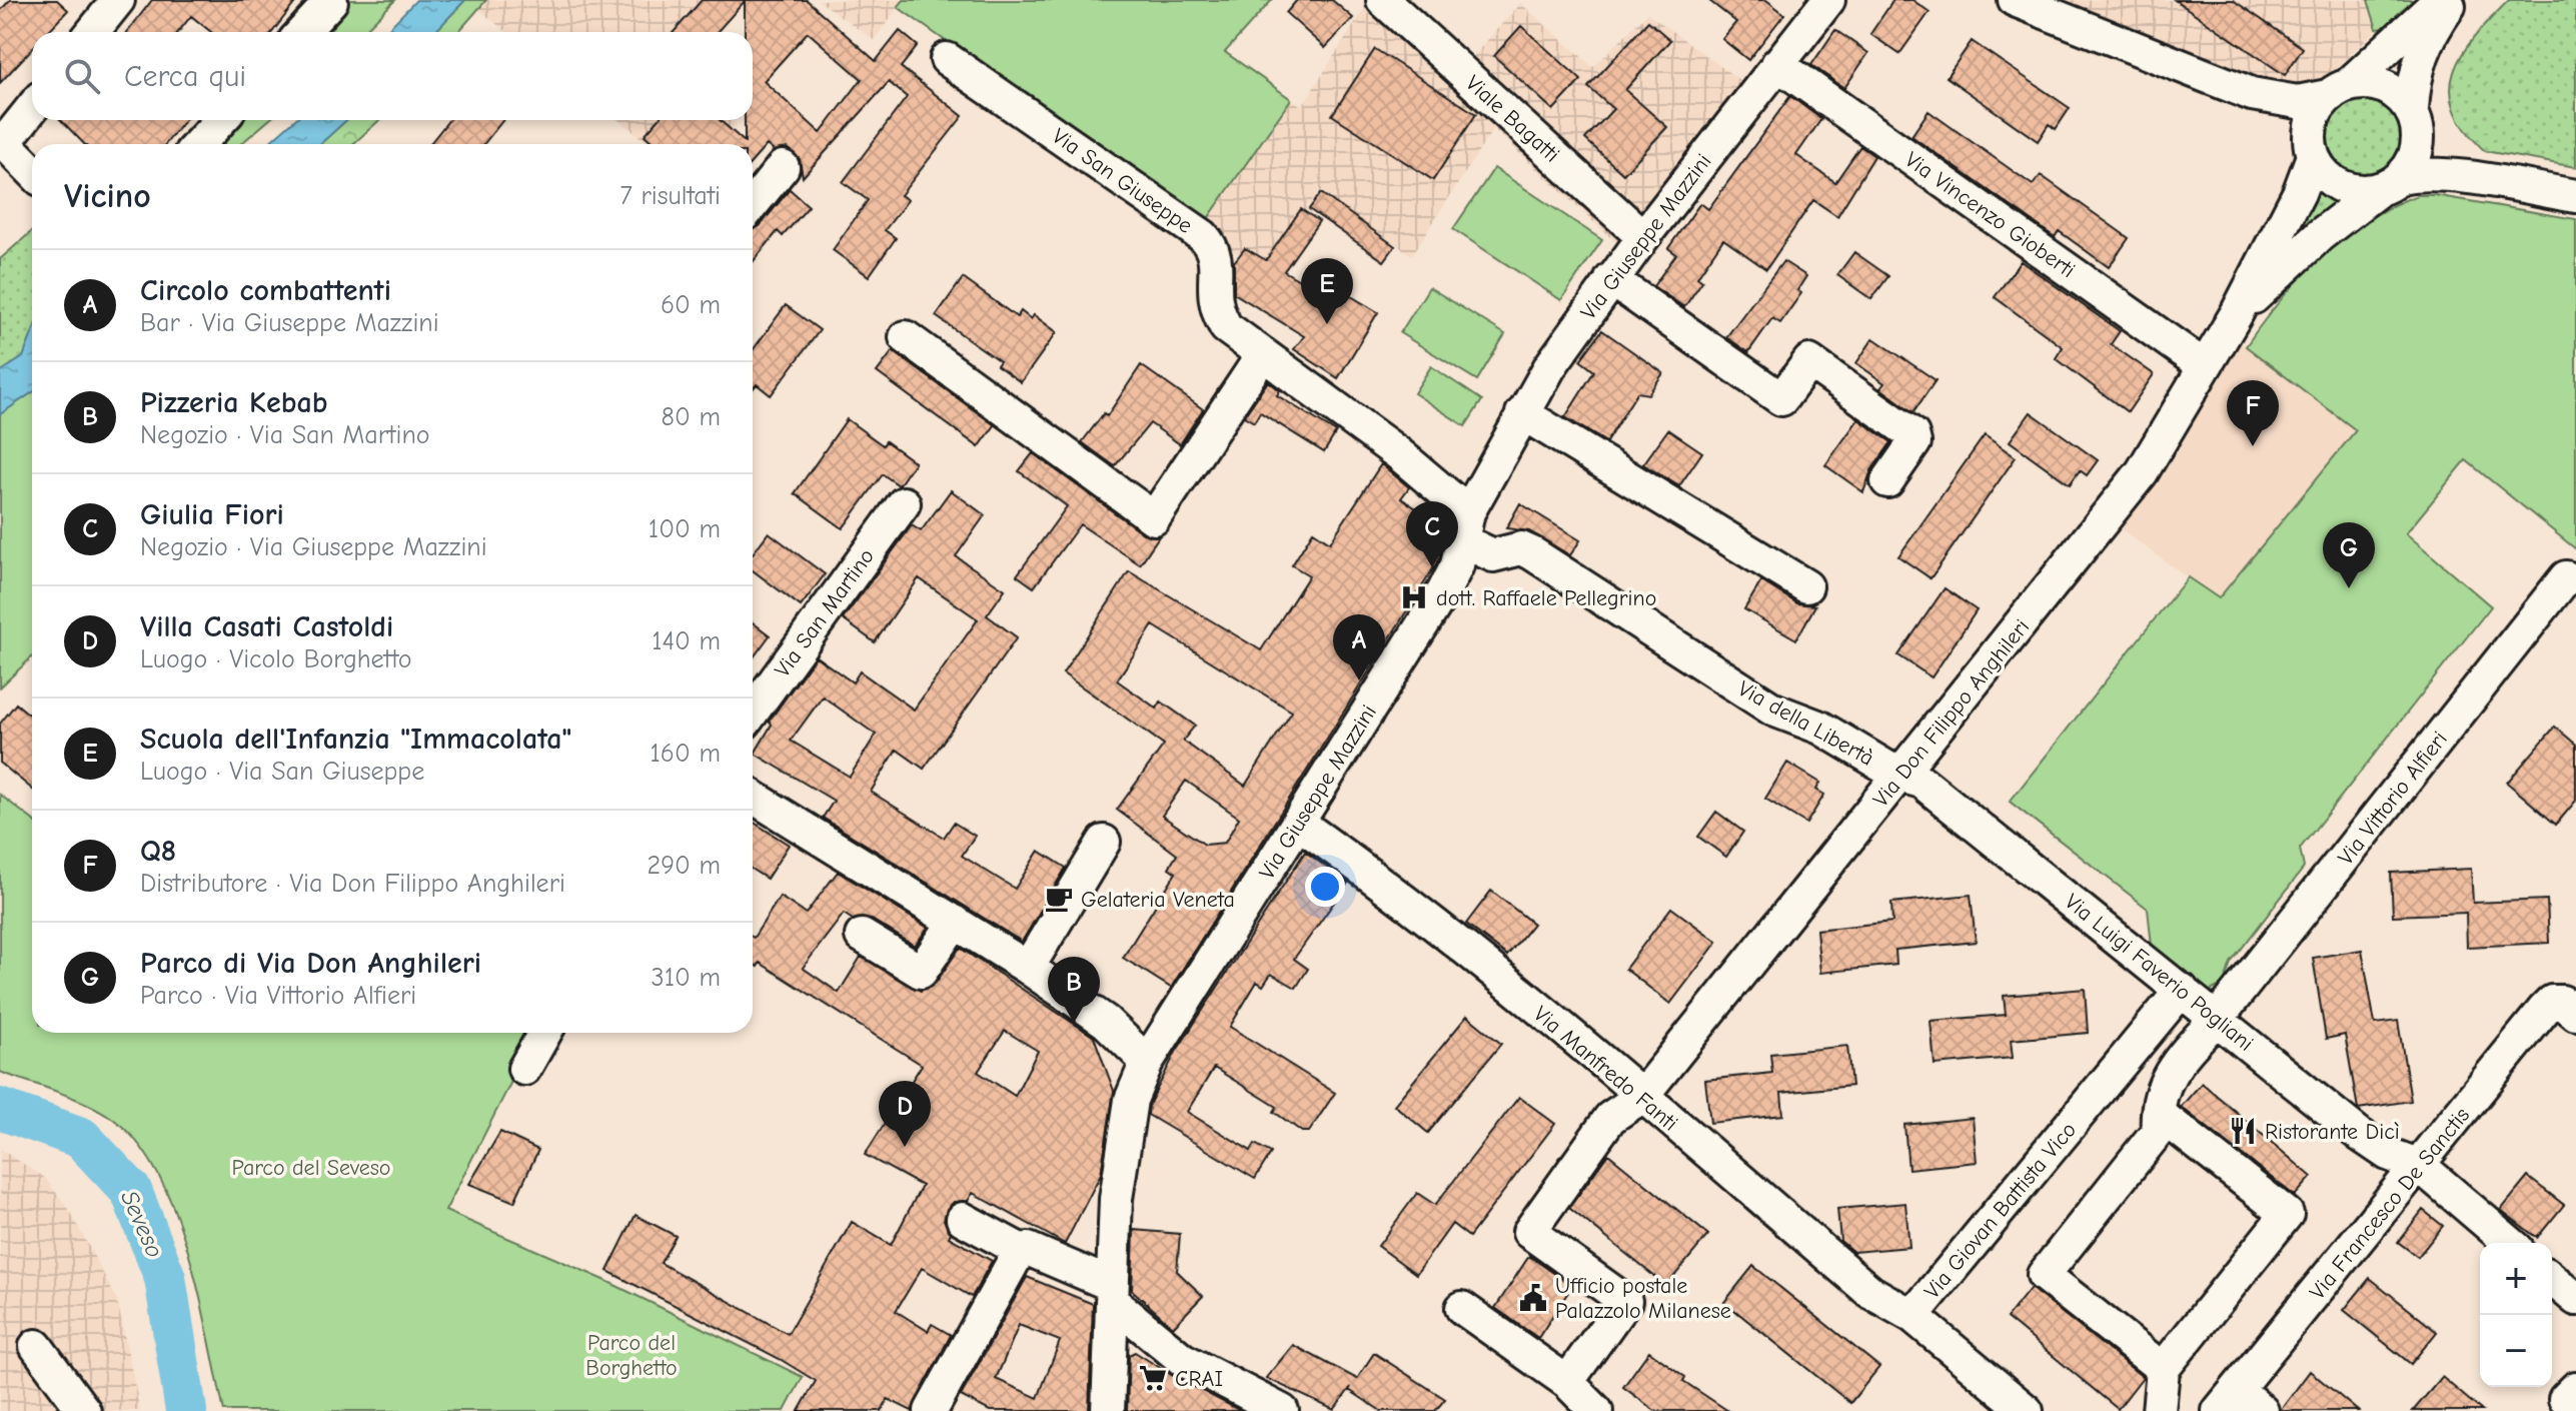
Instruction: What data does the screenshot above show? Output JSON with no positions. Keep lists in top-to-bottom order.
{
  "streets": {
    "street": [
      "Viale Bagatti",
      "Via San Giuseppe",
      "Via Vincenzo Gioberti",
      "Via Giuseppe Mazzini",
      "Via San Martino",
      "Via Don Filippo Anghileri",
      "Via della Libertà",
      "Via Vittorio Alfieri",
      "Via Luigi Faverio Pogliani",
      "Via Manfredo Fanti",
      "Via Francesco De Sanctis",
      "Via Giovan Battista Vico"
    ]
  },
  "crossings": [
    ["Viale Bagatti", "Via Giuseppe Mazzini"],
    ["Via San Giuseppe", "Via Giuseppe Mazzini"],
    ["Via San Giuseppe", "Via della Libertà"],
    ["Via Vincenzo Gioberti", "Via Giuseppe Mazzini"],
    ["Via Vincenzo Gioberti", "Via Don Filippo Anghileri"],
    ["Via Giuseppe Mazzini", "Via della Libertà"],
    ["Via Giuseppe Mazzini", "Via Manfredo Fanti"],
    ["Via Don Filippo Anghileri", "Via della Libertà"],
    ["Via Don Filippo Anghileri", "Via Luigi Faverio Pogliani"],
    ["Via Don Filippo Anghileri", "Via Manfredo Fanti"],
    ["Via della Libertà", "Via Luigi Faverio Pogliani"],
    ["Via Vittorio Alfieri", "Via Luigi Faverio Pogliani"],
    ["Via Luigi Faverio Pogliani", "Via Francesco De Sanctis"],
    ["Via Luigi Faverio Pogliani", "Via Giovan Battista Vico"],
    ["Via Manfredo Fanti", "Via Giovan Battista Vico"]
  ],
  "water": ["Seveso"],
  "parks": ["Parco del Seveso", "Parco del Borghetto"],
  "places": {
    "hospital": ["dott. Raffaele Pellegrino"],
    "cafe": ["Gelateria Veneta"],
    "restaurant": ["Ristorante Dicì"],
    "public building": ["Ufficio postale Palazzolo Milanese"],
    "supermarket": ["CRAI"]
  },
  "page": {
    "search": "Cerca qui",
    "heading": ["Vicino", "7 risultati"],
    "list": [
      {
        "mark": "A",
        "name": "Circolo combattenti",
        "note": "Bar · Via Giuseppe Mazzini",
        "value": "60 m"
      },
      {
        "mark": "B",
        "name": "Pizzeria Kebab",
        "note": "Negozio · Via San Martino",
        "value": "80 m"
      },
      {
        "mark": "C",
        "name": "Giulia Fiori",
        "note": "Negozio · Via Giuseppe Mazzini",
        "value": "100 m"
      },
      {
        "mark": "D",
        "name": "Villa Casati Castoldi",
        "note": "Luogo · Vicolo Borghetto",
        "value": "140 m"
      },
      {
        "mark": "E",
        "name": "Scuola dell'Infanzia \"Immacolata\"",
        "note": "Luogo · Via San Giuseppe",
        "value": "160 m"
      },
      {
        "mark": "F",
        "name": "Q8",
        "note": "Distributore · Via Don Filippo Anghileri",
        "value": "290 m"
      },
      {
        "mark": "G",
        "name": "Parco di Via Don Anghileri",
        "note": "Parco · Via Vittorio Alfieri",
        "value": "310 m"
      }
    ],
    "pins": [
      "E",
      "F",
      "C",
      "G",
      "A",
      "B",
      "D"
    ],
    "map_buttons": ["+", "−"]
  }
}
